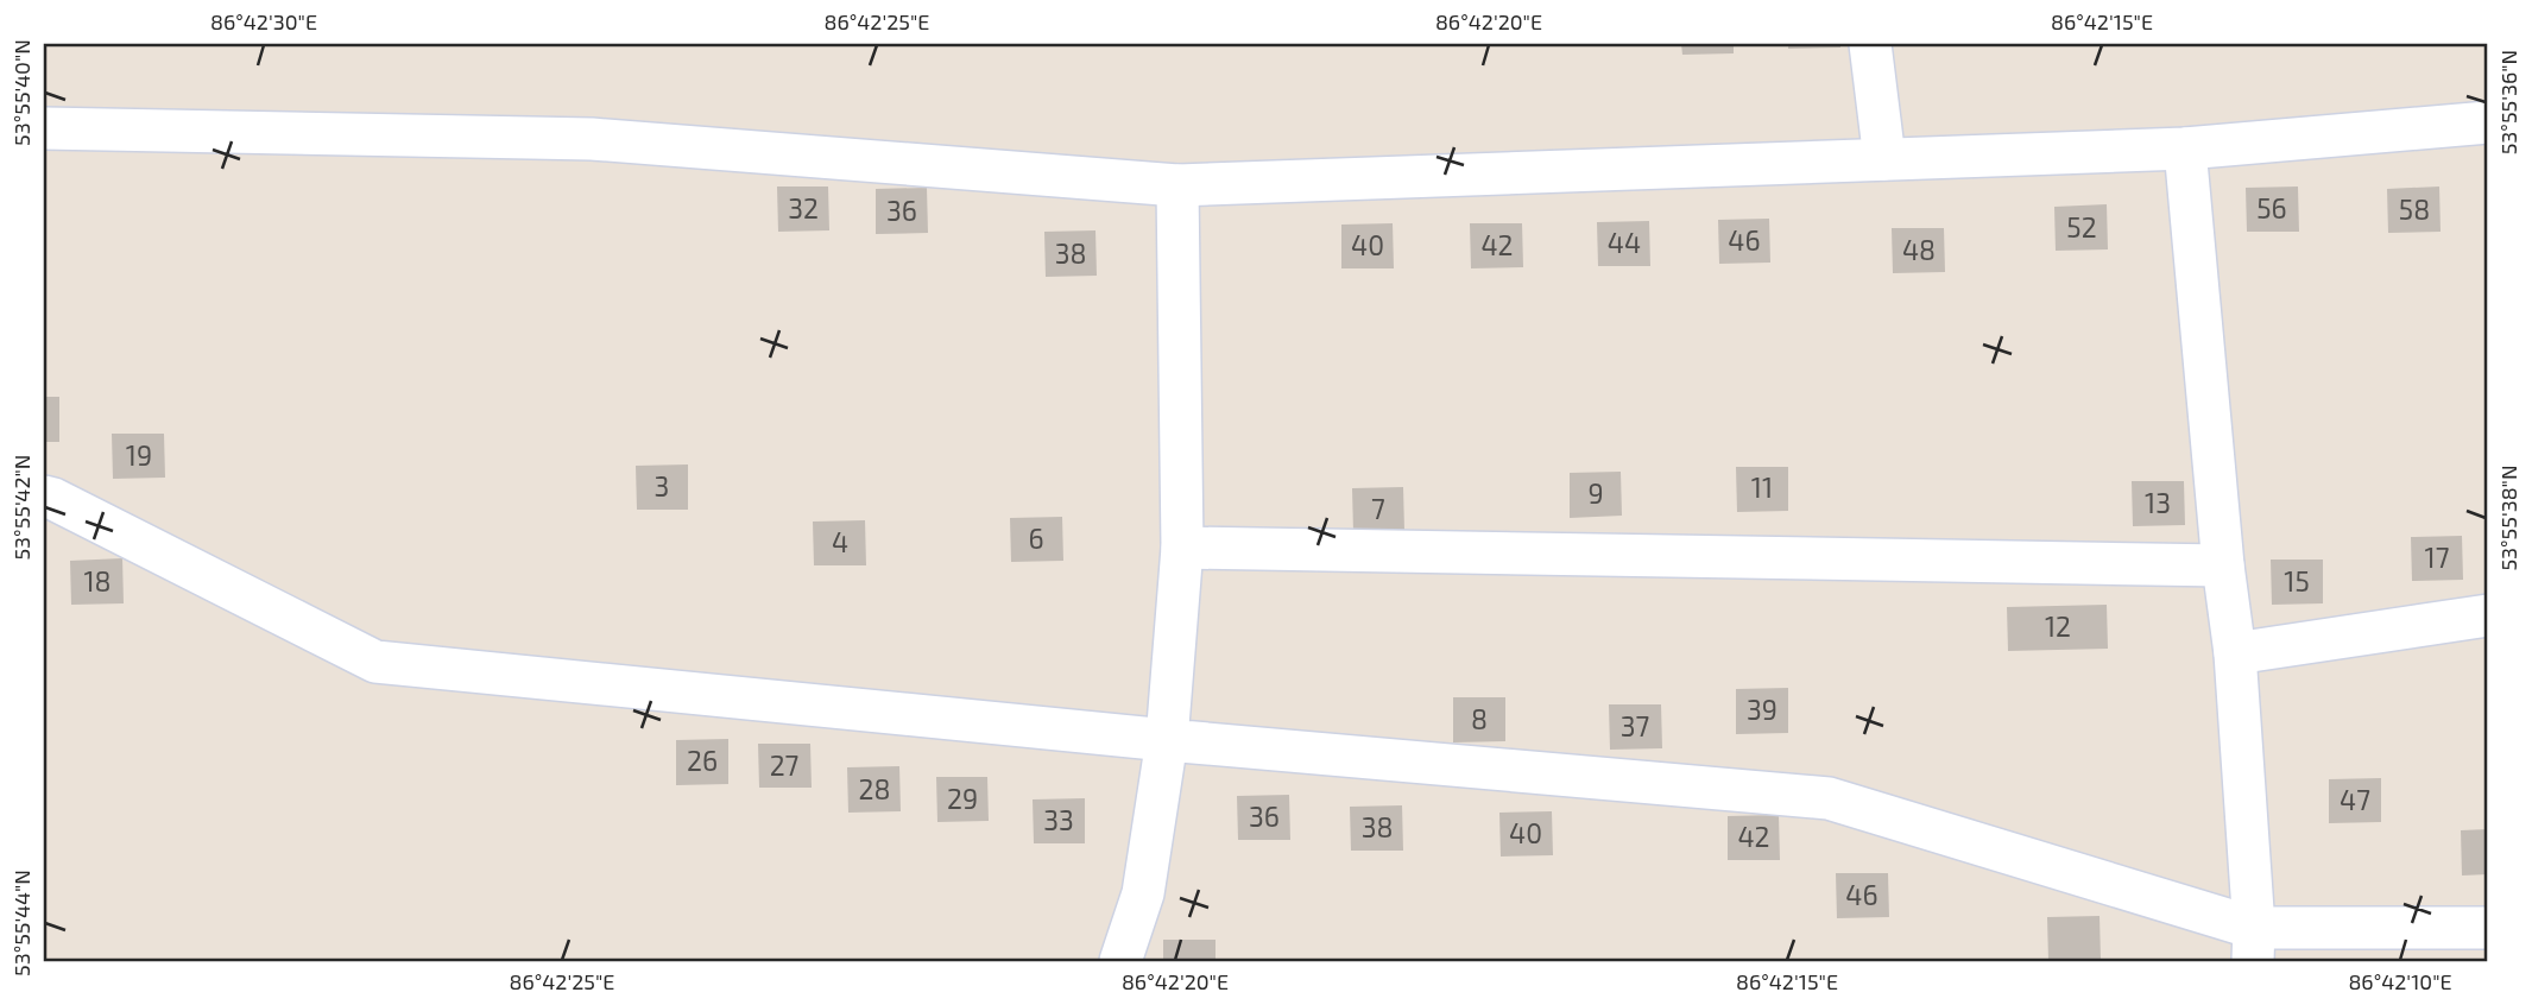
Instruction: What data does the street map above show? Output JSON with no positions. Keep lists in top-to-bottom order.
{
  "house_numbers": [
    "32",
    "56",
    "58",
    "36",
    "52",
    "46",
    "44",
    "40",
    "42",
    "48",
    "38",
    "19",
    "3",
    "11",
    "9",
    "13",
    "7",
    "6",
    "4",
    "17",
    "18",
    "15",
    "12",
    "39",
    "8",
    "37",
    "26",
    "27",
    "28",
    "29",
    "47",
    "36",
    "33",
    "38",
    "40",
    "42",
    "46"
  ],
  "coordinates": [
    "86°42'30\"E",
    "86°42'25\"E",
    "86°42'20\"E",
    "86°42'15\"E",
    "53°55'40\"N",
    "53°55'36\"N",
    "53°55'42\"N",
    "53°55'38\"N",
    "53°55'44\"N",
    "86°42'10\"E"
  ]
}
